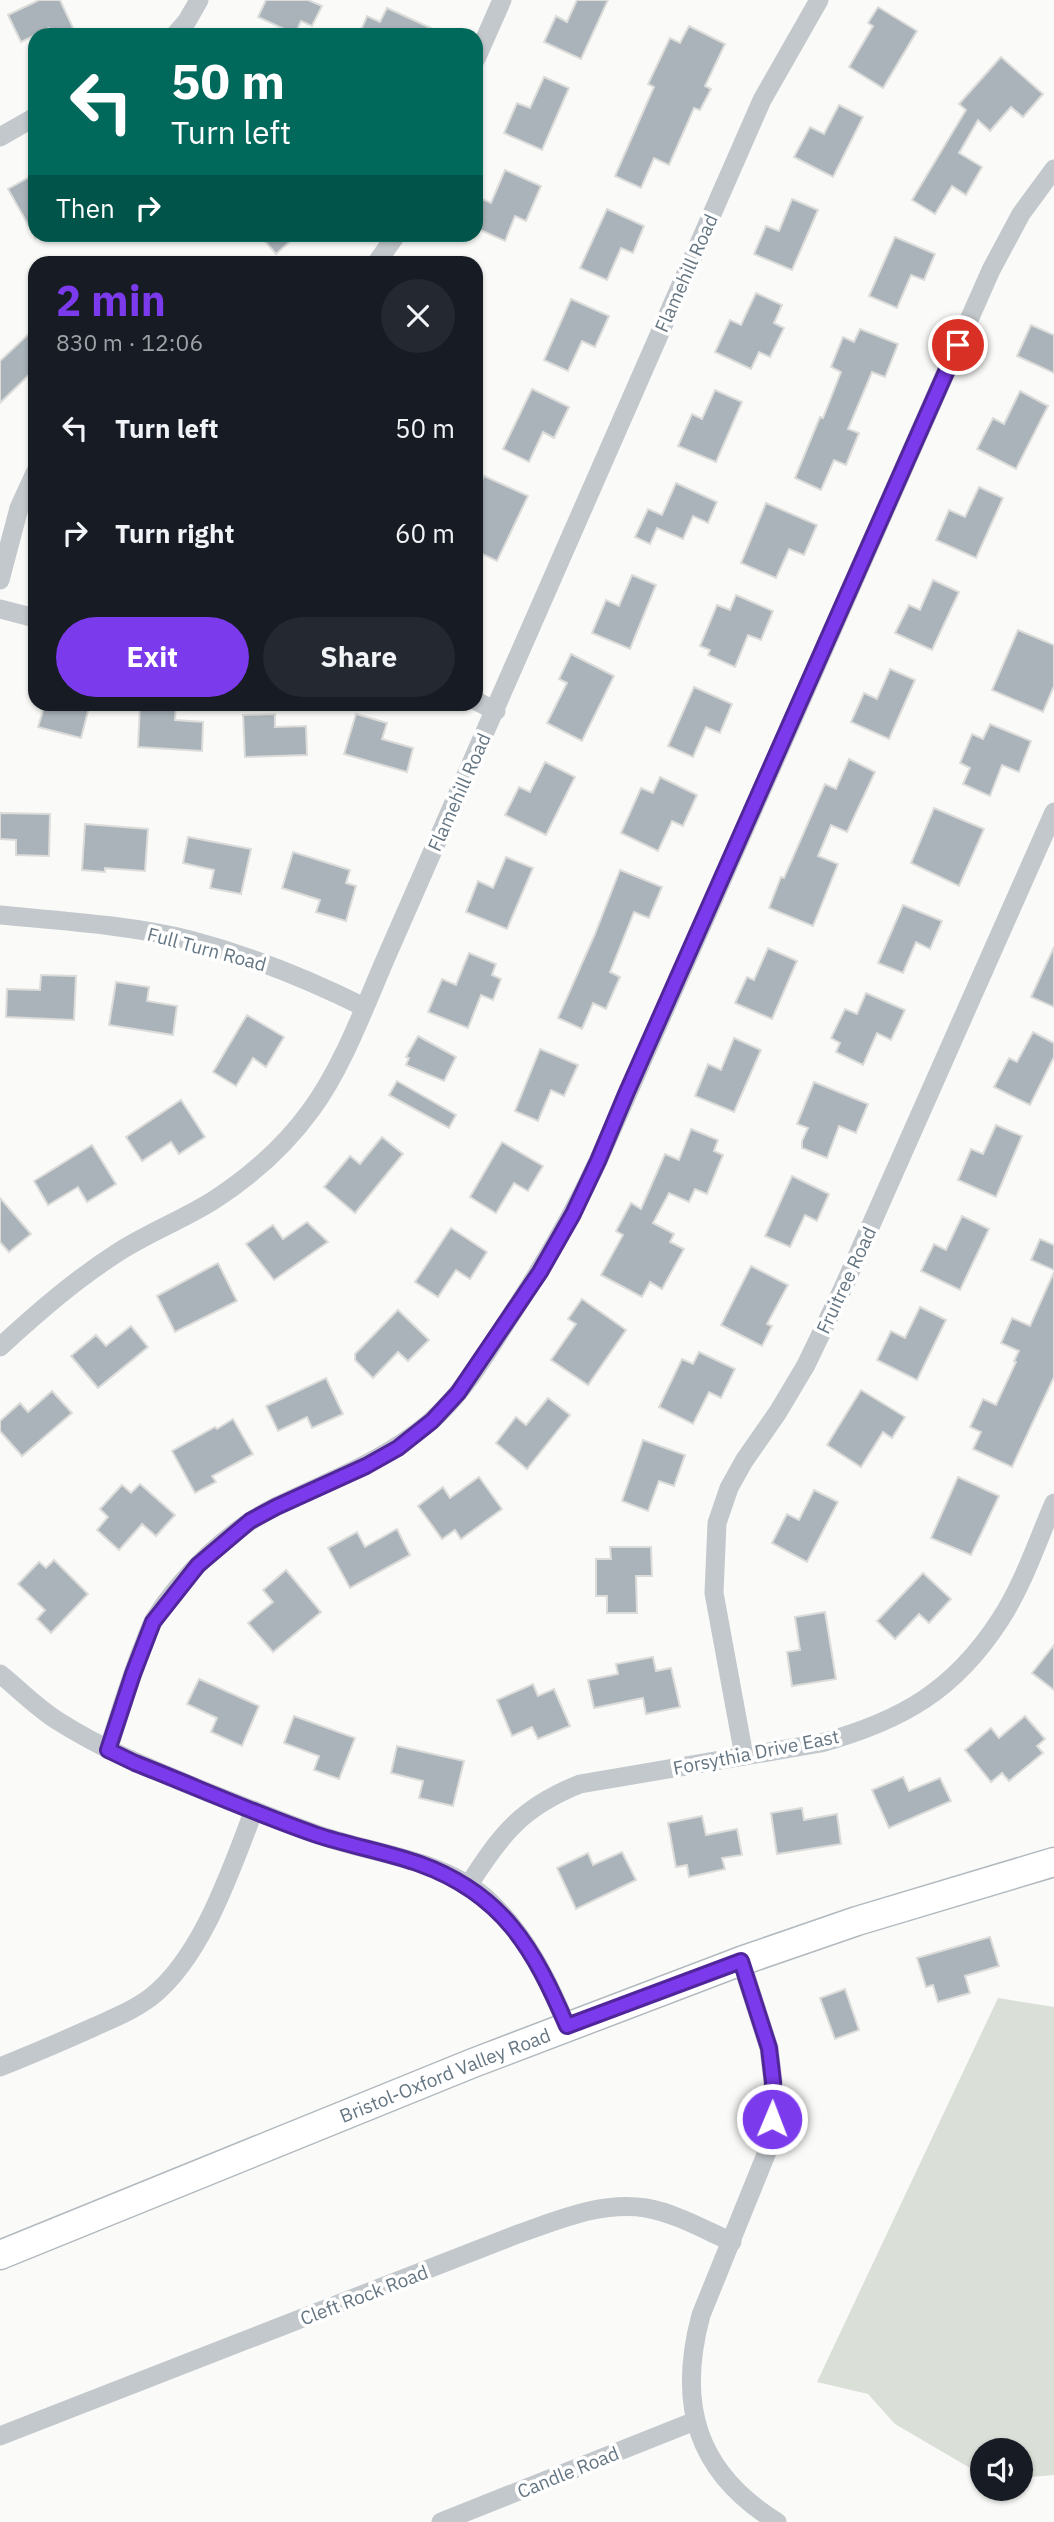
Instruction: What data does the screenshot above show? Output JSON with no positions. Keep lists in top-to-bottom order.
{
  "streets": {
    "main road": ["Bristol-Oxford Valley Road"],
    "street": [
      "Flamehill Road",
      "Full Turn Road",
      "Fruitree Road",
      "Forsythia Drive East",
      "Cleft Rock Road",
      "Candle Road"
    ]
  },
  "crossings": [
    ["Flamehill Road", "Full Turn Road"],
    ["Fruitree Road", "Forsythia Drive East"]
  ],
  "page": {
    "turn": ["50 m", "Turn left"],
    "then": "Then",
    "heading": ["2 min", "830 m · 12:06"],
    "list": [
      {
        "name": "Turn left",
        "value": "50 m"
      },
      {
        "name": "Turn right",
        "value": "60 m"
      }
    ],
    "buttons": ["Exit", "Share"]
  }
}
